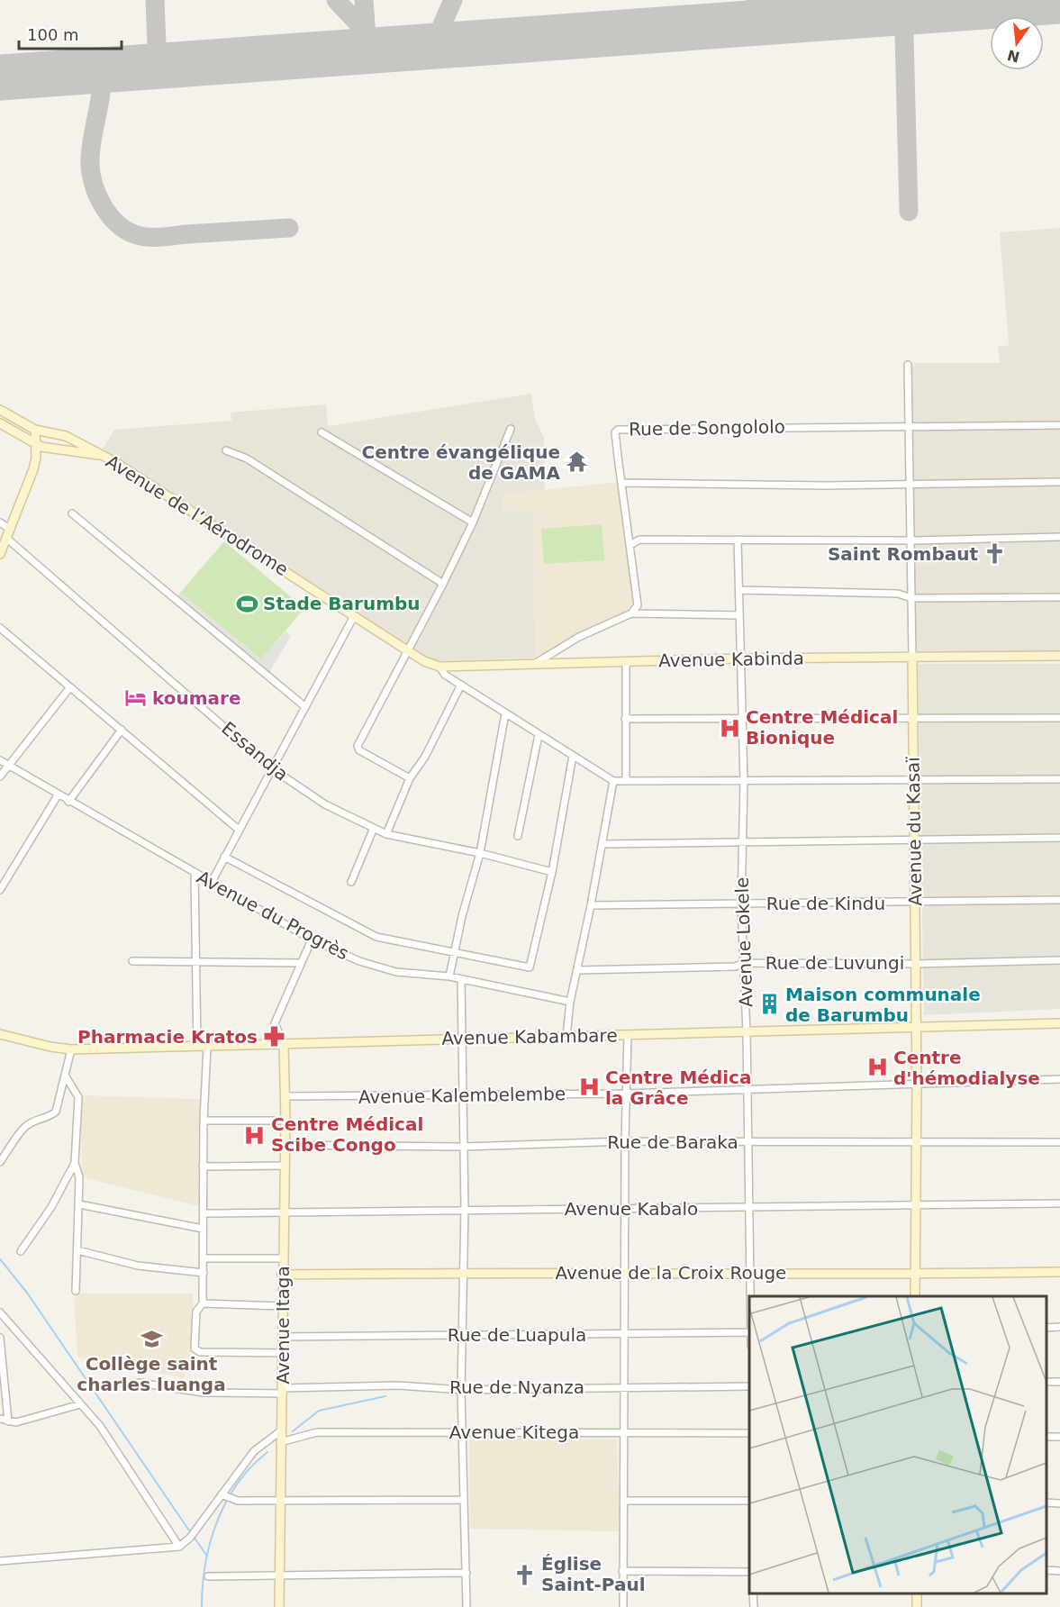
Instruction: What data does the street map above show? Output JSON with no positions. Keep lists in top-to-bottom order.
{
  "streets": {
    "street": [
      "Rue de Songololo",
      "Avenue de l’Aérodrome",
      "Avenue Kabinda",
      "Essandja",
      "Avenue du Kasaï",
      "Rue de Kindu",
      "Avenue du Progrès",
      "Avenue Lokele",
      "Rue de Luvungi",
      "Avenue Kabambare",
      "Avenue Kalembelembe",
      "Rue de Baraka",
      "Avenue Kabalo",
      "Avenue de la Croix Rouge",
      "Avenue Itaga",
      "Rue de Luapula",
      "Rue de Nyanza",
      "Avenue Kitega"
    ]
  },
  "crossings": [
    ["Rue de Songololo", "Avenue du Kasaï"],
    ["Avenue de l’Aérodrome", "Avenue Kabinda"],
    ["Avenue Kabinda", "Avenue du Kasaï"],
    ["Avenue Kabinda", "Avenue Lokele"],
    ["Avenue du Kasaï", "Rue de Kindu"],
    ["Avenue du Kasaï", "Rue de Luvungi"],
    ["Avenue du Kasaï", "Avenue Kabambare"],
    ["Avenue du Kasaï", "Avenue Kalembelembe"],
    ["Avenue du Kasaï", "Rue de Baraka"],
    ["Avenue du Kasaï", "Avenue Kabalo"],
    ["Avenue du Kasaï", "Avenue de la Croix Rouge"],
    ["Rue de Kindu", "Avenue Lokele"],
    ["Avenue Lokele", "Rue de Luvungi"],
    ["Avenue Lokele", "Avenue Kabambare"],
    ["Avenue Lokele", "Avenue Kalembelembe"],
    ["Avenue Lokele", "Rue de Baraka"],
    ["Avenue Lokele", "Avenue Kabalo"],
    ["Avenue Lokele", "Avenue de la Croix Rouge"],
    ["Avenue Kabambare", "Avenue Itaga"],
    ["Avenue Kalembelembe", "Avenue Itaga"],
    ["Rue de Baraka", "Avenue Itaga"],
    ["Avenue Kabalo", "Avenue Itaga"],
    ["Avenue de la Croix Rouge", "Avenue Itaga"],
    ["Avenue Itaga", "Rue de Luapula"],
    ["Avenue Itaga", "Rue de Nyanza"],
    ["Avenue Itaga", "Avenue Kitega"]
  ],
  "places": {
    "temple": ["Centre évangélique de GAMA"],
    "church": ["Saint Rombaut", "Église Saint-Paul"],
    "sports": ["Stade Barumbu"],
    "hotel": ["koumare"],
    "hospital": [
      "Centre Médical Bionique",
      "Centre d'hémodialyse",
      "Centre Médica la Grâce",
      "Centre Médical Scibe Congo"
    ],
    "building": ["Maison communale de Barumbu"],
    "pharmacy": ["Pharmacie Kratos"],
    "school or university": ["Collège saint charles luanga"]
  },
  "scale_bar": "100 m",
  "north": "bottom"
}
